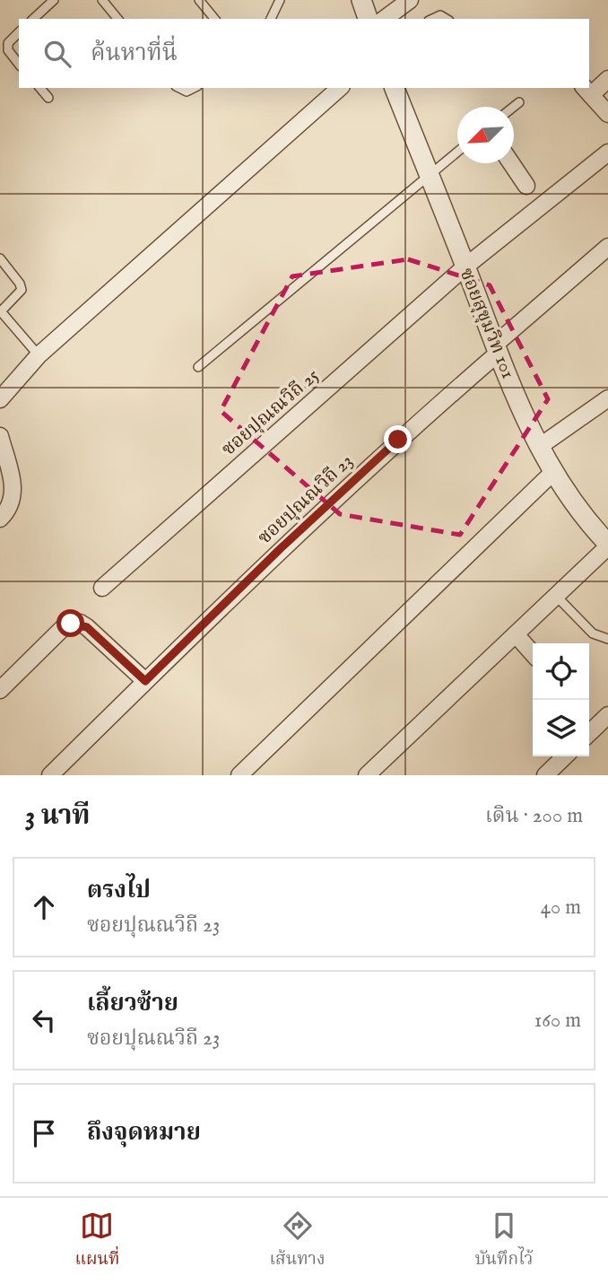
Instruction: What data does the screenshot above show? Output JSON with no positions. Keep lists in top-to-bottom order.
{
  "streets": {
    "street": ["ซอยสุขุมวิท 101", "ซอยปุณณวิถี 25", "ซอยปุณณวิถี 23"]
  },
  "crossings": [
    ["ซอยสุขุมวิท 101", "ซอยปุณณวิถี 25"],
    ["ซอยสุขุมวิท 101", "ซอยปุณณวิถี 23"]
  ],
  "north": "bottom left",
  "page": {
    "search": "ค้นหาที่นี่",
    "heading": ["3 นาที", "เดิน · 200 m"],
    "list": [
      ["ตรงไป", "ซอยปุณณวิถี 23", "40 m"],
      ["เลี้ยวซ้าย", "ซอยปุณณวิถี 23", "160 m"],
      "ถึงจุดหมาย"
    ],
    "nav": ["แผนที่", "เส้นทาง", "บันทึกไว้"]
  }
}
